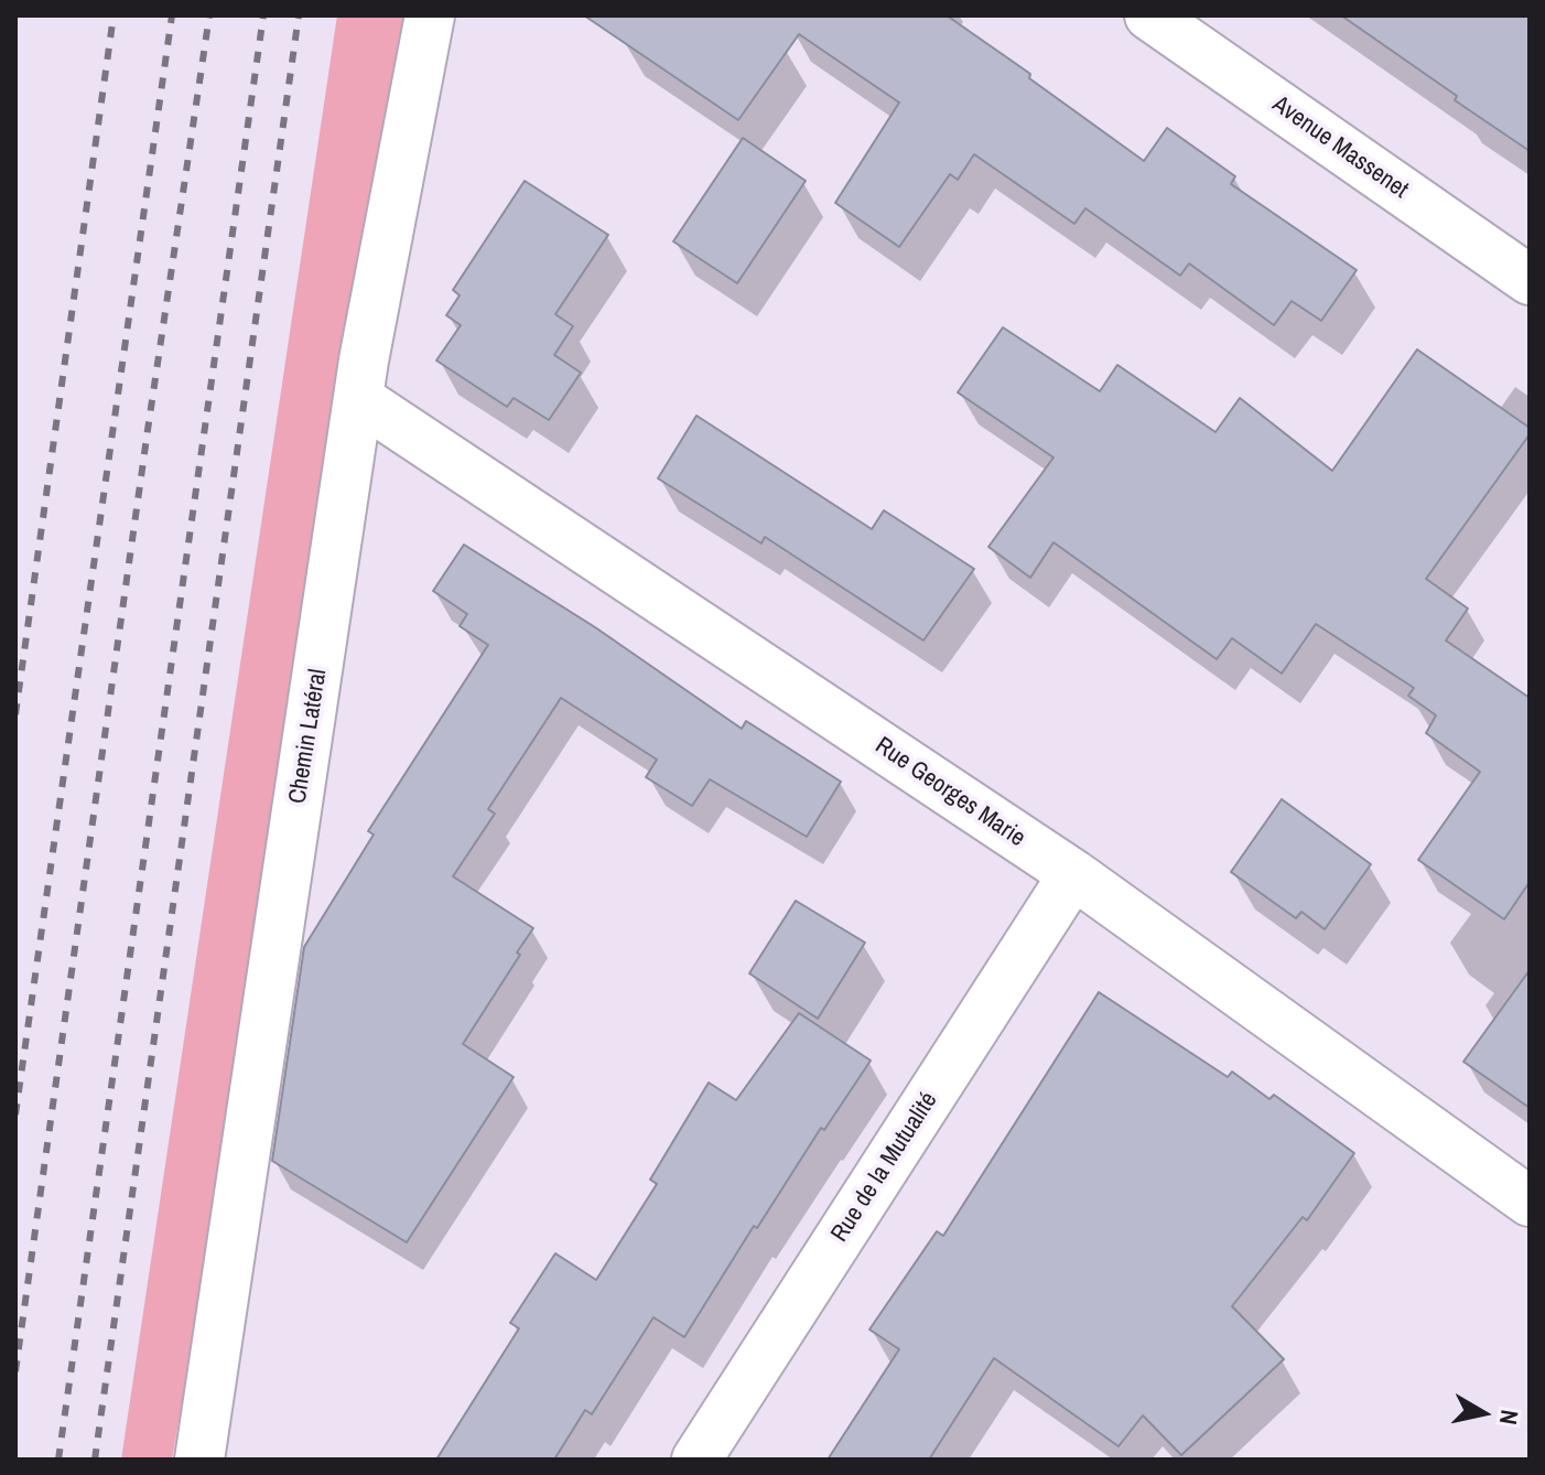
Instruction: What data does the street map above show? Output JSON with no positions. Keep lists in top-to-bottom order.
{
  "streets": {
    "street": [
      "Avenue Massenet",
      "Chemin Latéral",
      "Rue Georges Marie",
      "Rue de la Mutualité"
    ]
  },
  "crossings": [
    ["Chemin Latéral", "Rue Georges Marie"],
    ["Rue Georges Marie", "Rue de la Mutualité"]
  ],
  "north": "right"
}
